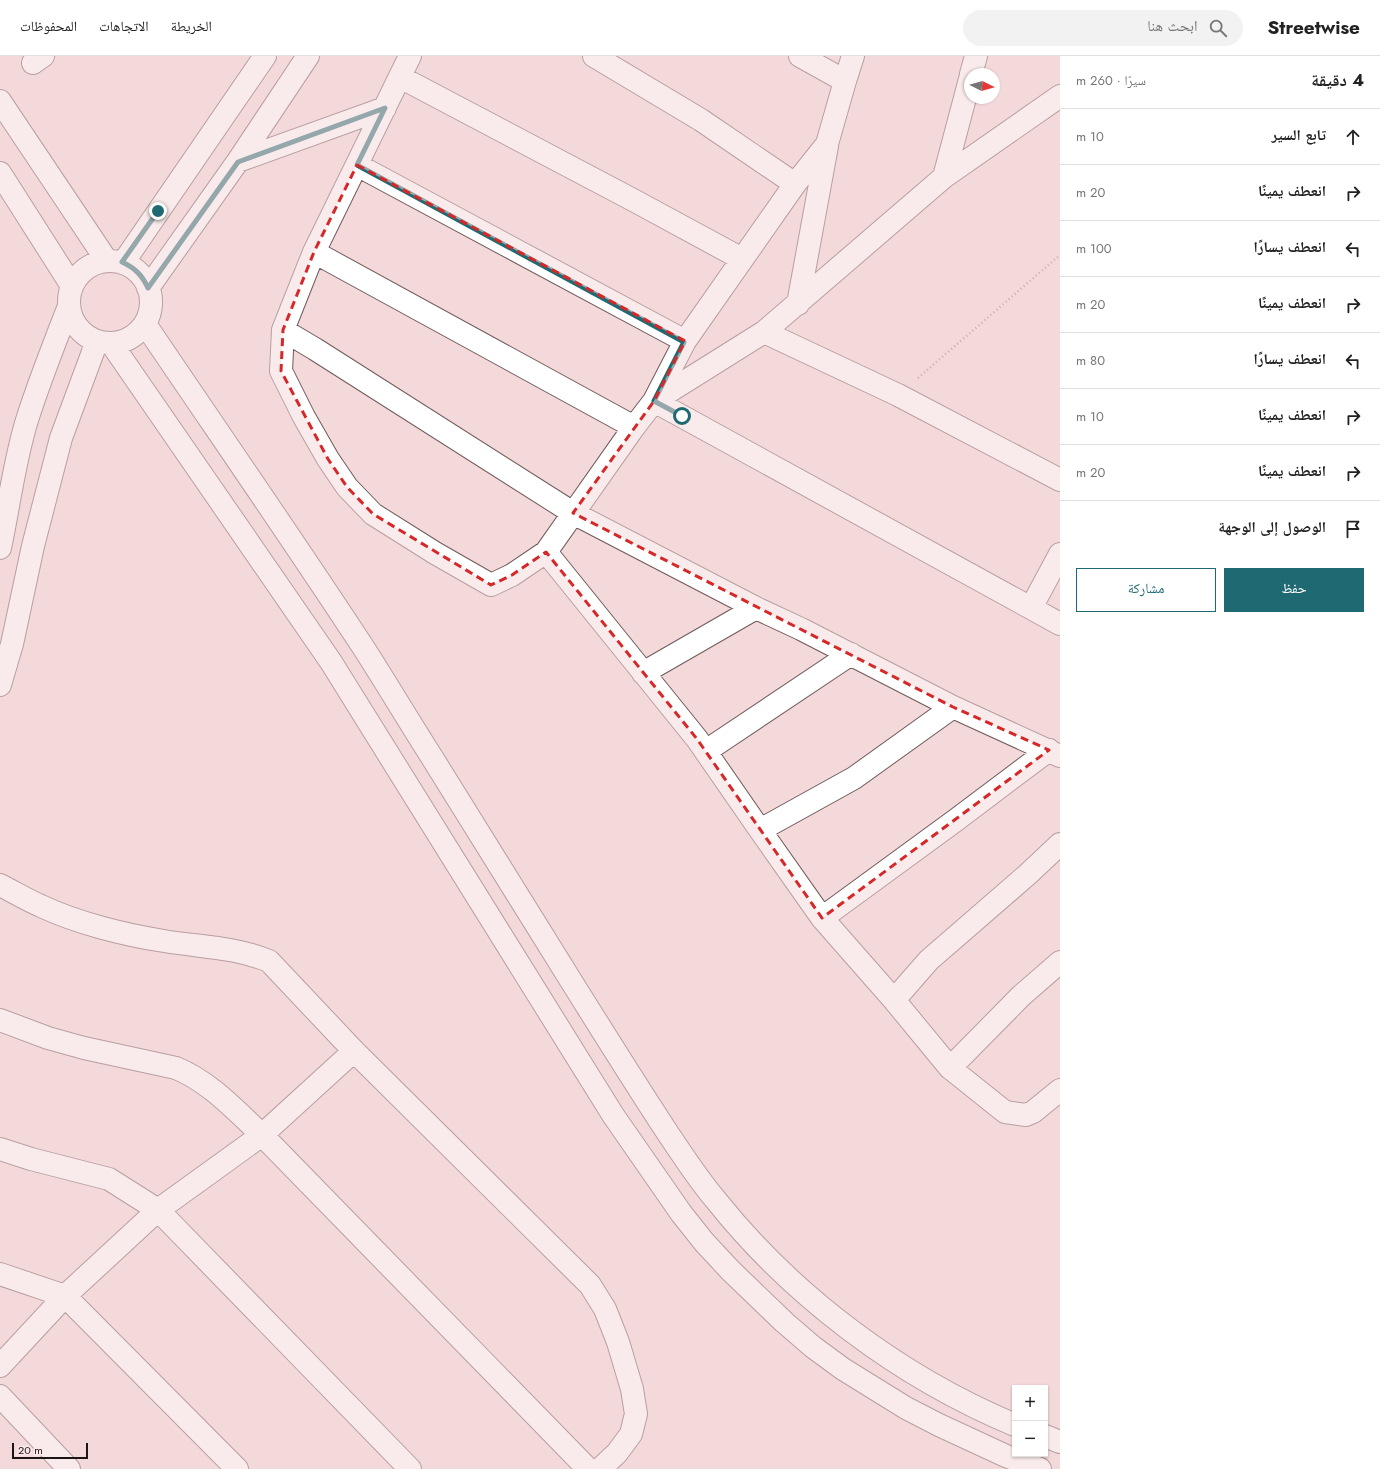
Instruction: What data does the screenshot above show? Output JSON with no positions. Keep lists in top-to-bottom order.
{
  "scale_bar": "20 m",
  "north": "right",
  "page": {
    "header": "Streetwise",
    "search": "ابحث هنا",
    "nav": ["الخريطة", "الاتجاهات", "المحفوظات"],
    "heading": ["4 دقيقة", "سيرًا · 260 m"],
    "list": [
      ["تابع السير", "10 m"],
      ["انعطف يمينًا", "20 m"],
      ["انعطف يسارًا", "100 m"],
      ["انعطف يمينًا", "20 m"],
      ["انعطف يسارًا", "80 m"],
      ["انعطف يمينًا", "10 m"],
      ["انعطف يمينًا", "20 m"],
      "الوصول إلى الوجهة"
    ],
    "buttons": ["حفظ", "مشاركة"],
    "map_buttons": ["+", "−"],
    "scale": "20 m"
  }
}
